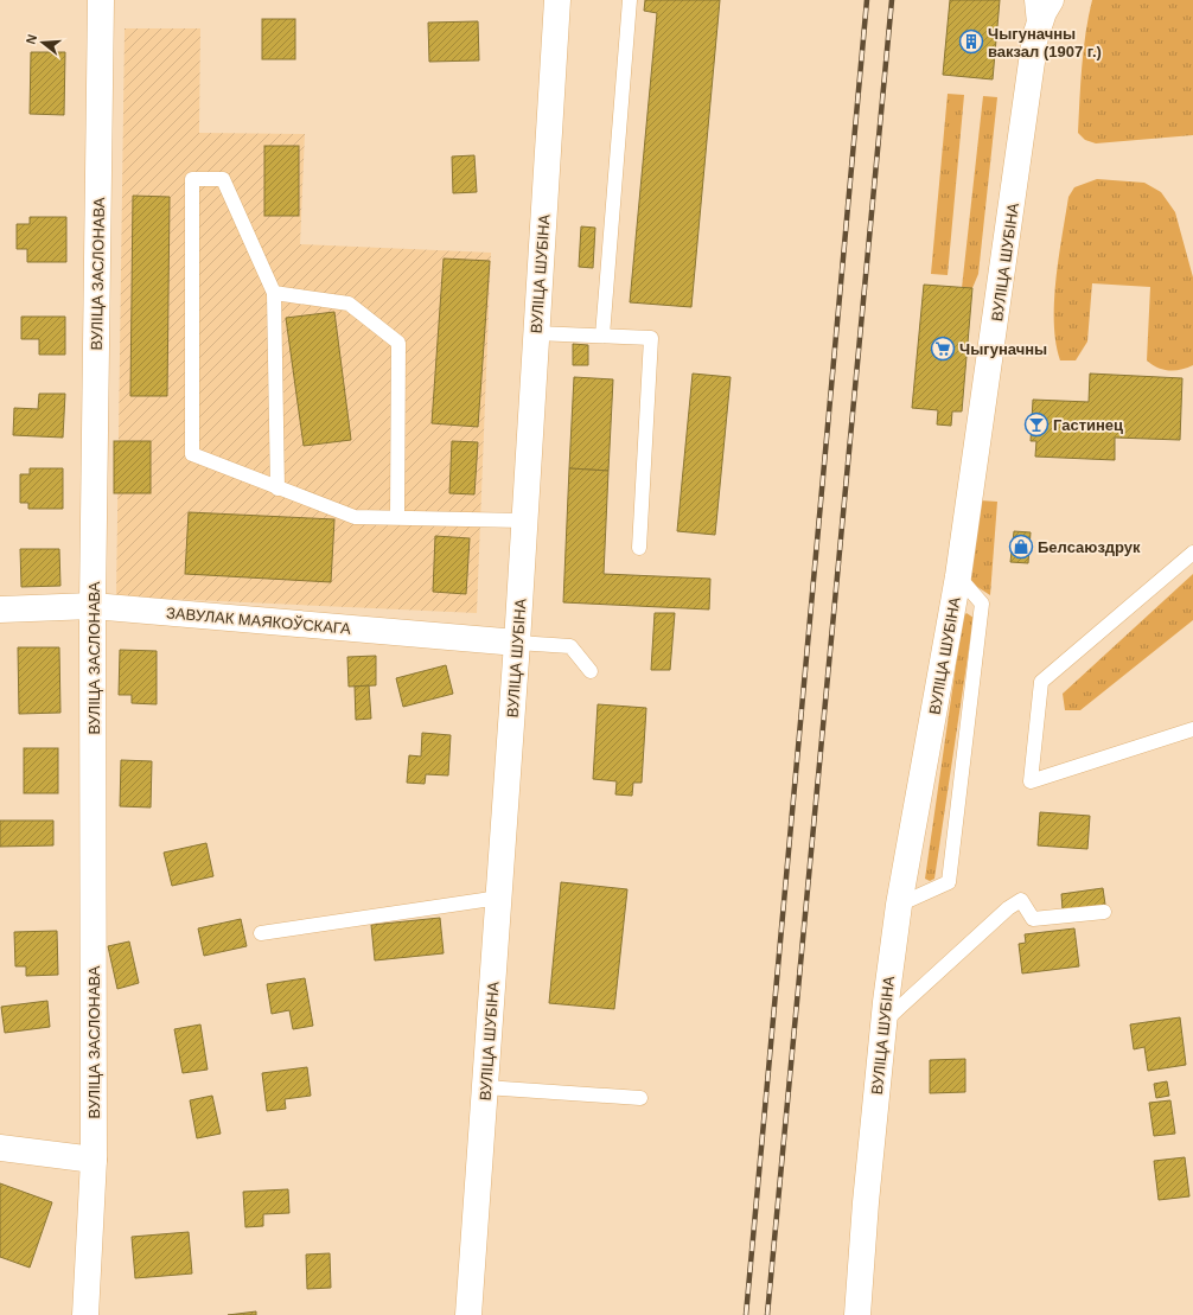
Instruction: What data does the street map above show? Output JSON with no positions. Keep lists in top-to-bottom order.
{
  "streets": {
    "street": ["ВУЛІЦА ШУБІНА", "ВУЛІЦА ЗАСЛОНАВА", "ЗАВУЛАК МАЯКОЎСКАГА"]
  },
  "crossings": [
    ["ВУЛІЦА ШУБІНА", "ЗАВУЛАК МАЯКОЎСКАГА"],
    ["ВУЛІЦА ЗАСЛОНАВА", "ЗАВУЛАК МАЯКОЎСКАГА"]
  ],
  "places": {
    "building": ["Чыгуначны вакзал (1907 г.)"],
    "supermarket": ["Чыгуначны"],
    "bar": ["Гастинец"],
    "shop": ["Белсаюздрук"]
  },
  "north": "left"
}
